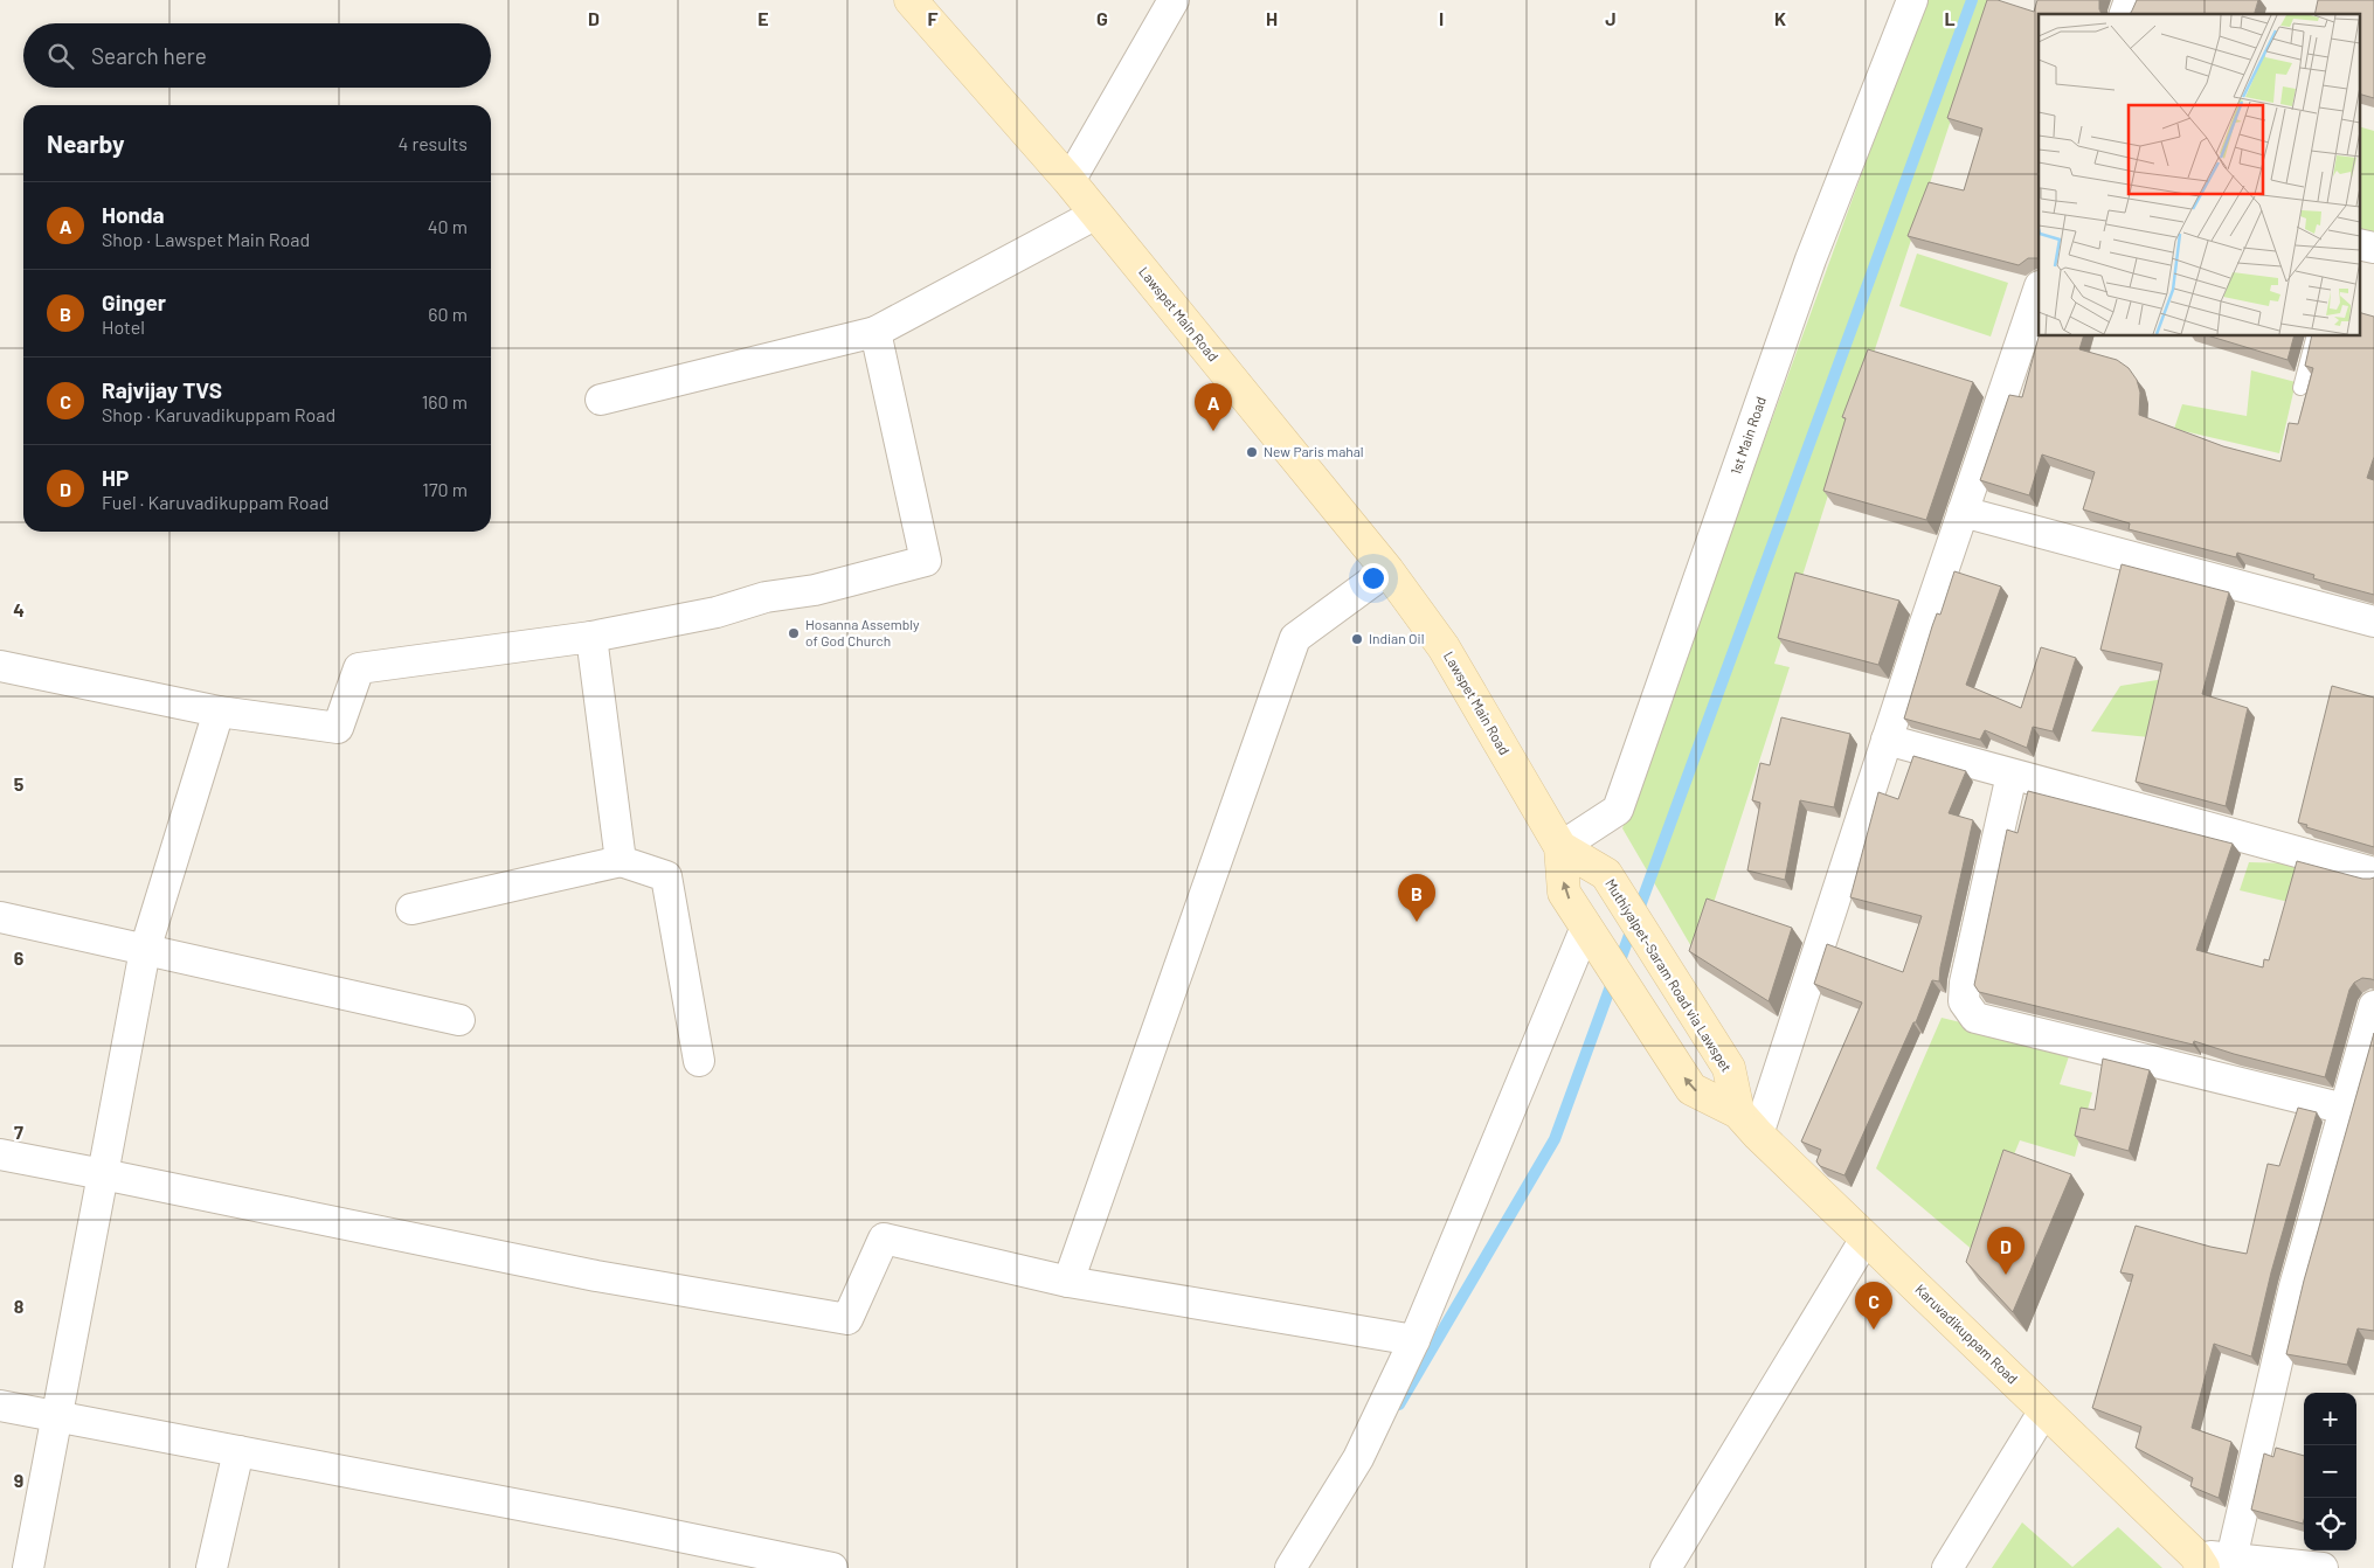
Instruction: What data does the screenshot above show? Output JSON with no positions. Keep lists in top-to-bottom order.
{
  "streets": {
    "street": [
      "Lawspet Main Road",
      "1st Main Road",
      "Muthiyalpet–Saram Road via Lawspet",
      "Karuvadikuppam Road"
    ]
  },
  "crossings": [
    ["Lawspet Main Road", "1st Main Road"],
    ["Lawspet Main Road", "Muthiyalpet–Saram Road via Lawspet"],
    ["1st Main Road", "Muthiyalpet–Saram Road via Lawspet"],
    ["Muthiyalpet–Saram Road via Lawspet", "Karuvadikuppam Road"]
  ],
  "places": ["New Paris mahal", "Hosanna Assembly of God Church", "Indian Oil"],
  "page": {
    "search": "Search here",
    "heading": ["Nearby", "4 results"],
    "list": [
      {
        "mark": "A",
        "name": "Honda",
        "note": "Shop · Lawspet Main Road",
        "value": "40 m"
      },
      {
        "mark": "B",
        "name": "Ginger",
        "note": "Hotel",
        "value": "60 m"
      },
      {
        "mark": "C",
        "name": "Rajvijay TVS",
        "note": "Shop · Karuvadikuppam Road",
        "value": "160 m"
      },
      {
        "mark": "D",
        "name": "HP",
        "note": "Fuel · Karuvadikuppam Road",
        "value": "170 m"
      }
    ],
    "pins": [
      "A",
      "B",
      "D",
      "C"
    ],
    "map_buttons": ["+", "−"]
  },
  "grid": {
    "columns": [
      "D",
      "E",
      "F",
      "G",
      "H",
      "I",
      "J",
      "K",
      "L"
    ],
    "rows": [
      "4",
      "5",
      "6",
      "7",
      "8",
      "9"
    ]
  }
}
